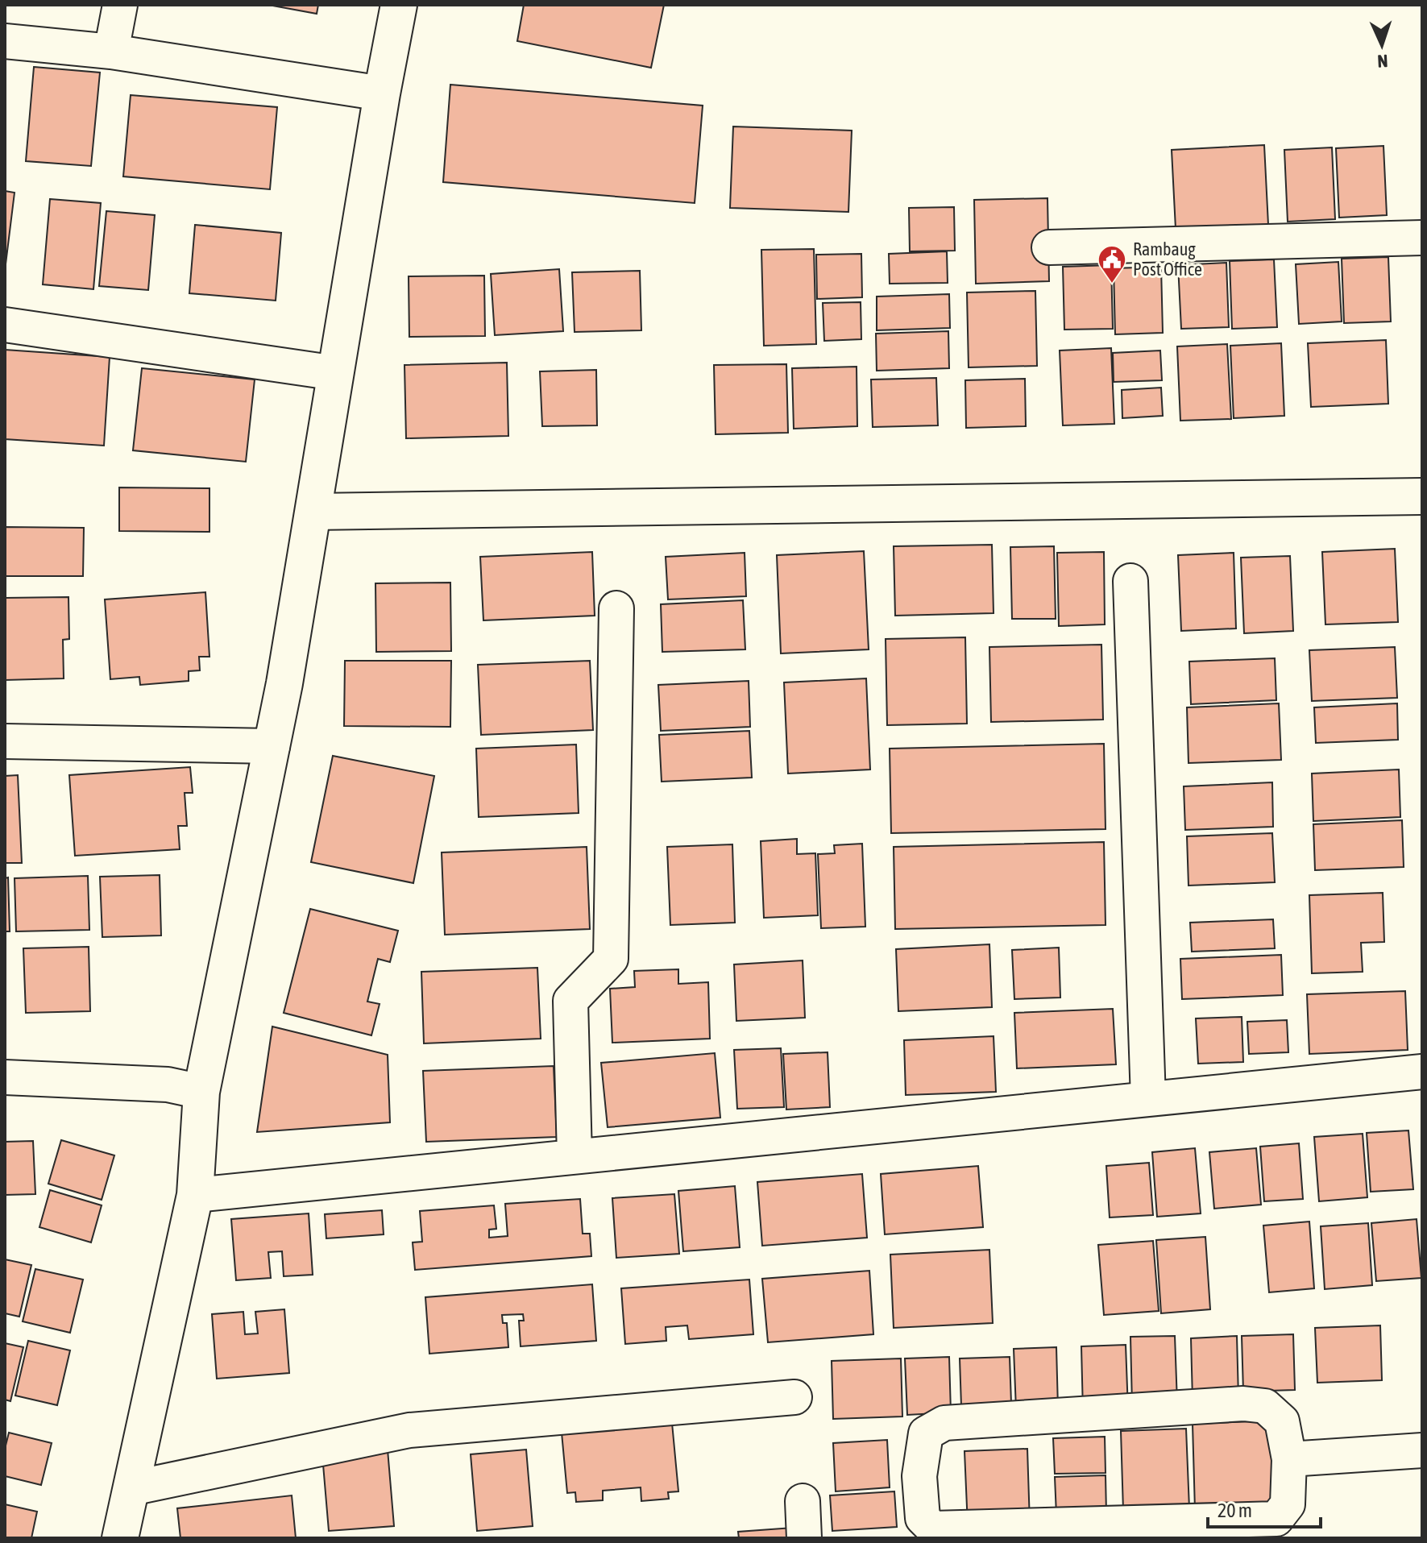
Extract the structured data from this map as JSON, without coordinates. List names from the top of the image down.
{
  "places": {
    "public building": ["Rambaug Post Office"]
  },
  "scale_bar": "20 m",
  "north": "bottom"
}
